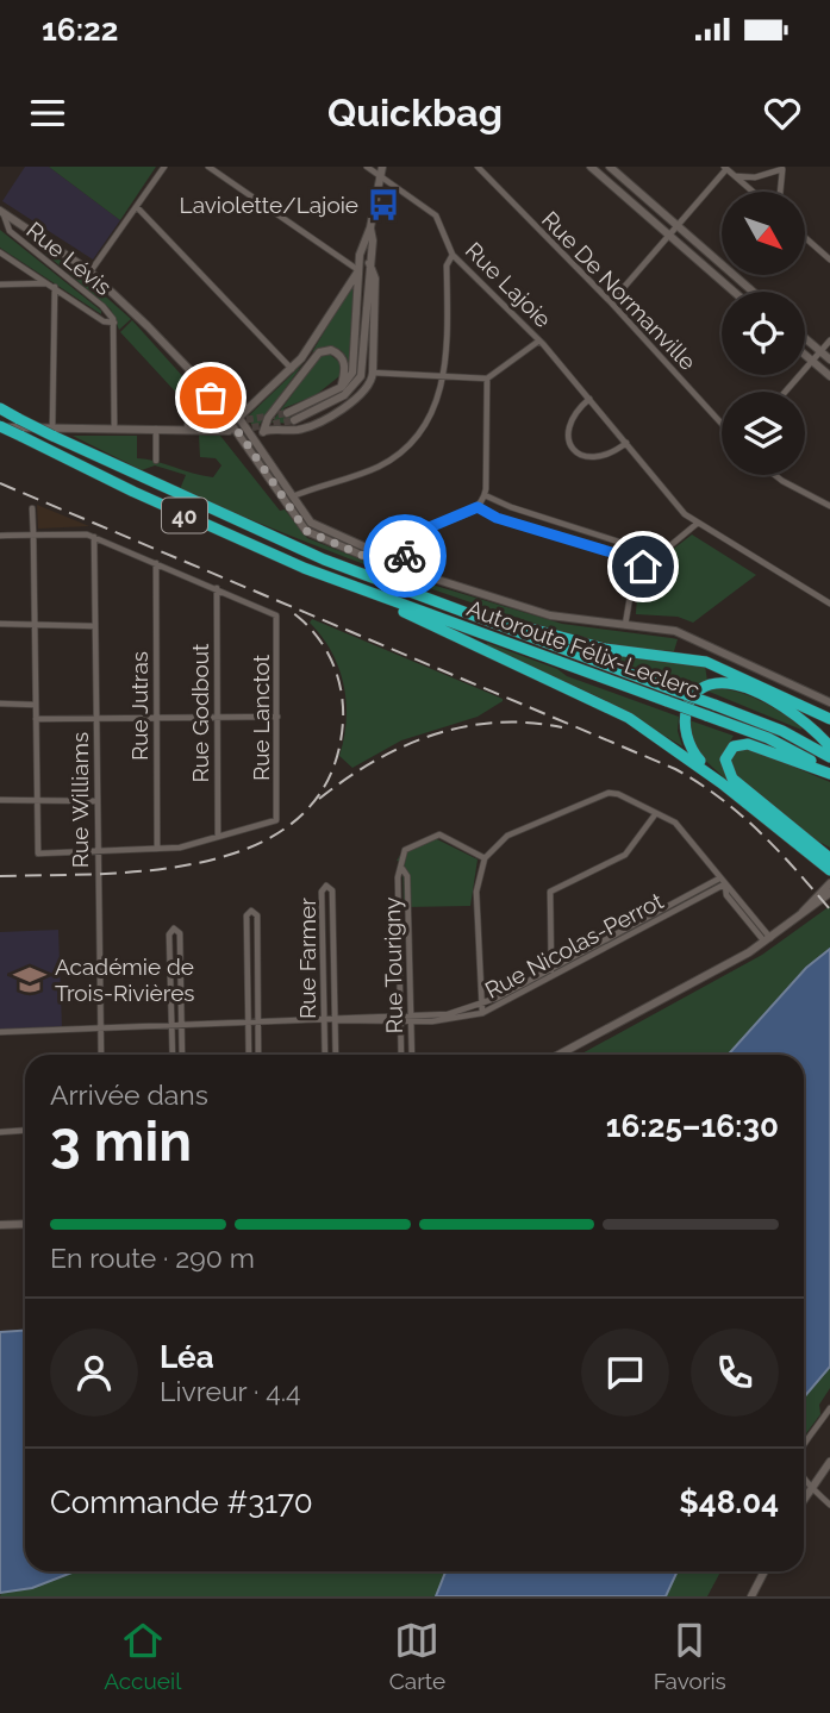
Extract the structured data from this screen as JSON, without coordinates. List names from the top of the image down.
{
  "streets": {
    "highway": ["40", "Autoroute Félix-Leclerc"],
    "street": [
      "Rue Lévis",
      "Rue Lajoie",
      "Rue De Normanville",
      "Rue Jutras",
      "Rue Godbout",
      "Rue Lanctot",
      "Rue Williams",
      "Rue Nicolas-Perrot",
      "Rue Farmer",
      "Rue Tourigny"
    ]
  },
  "crossings": [
    ["Rue Godbout", "Rue Lanctot"],
    ["Rue Williams", "Rue Nicolas-Perrot"],
    ["Rue Nicolas-Perrot", "Rue Farmer"],
    ["Rue Nicolas-Perrot", "Rue Tourigny"]
  ],
  "places": {
    "bus stop": ["Laviolette/Lajoie"],
    "school or university": ["Académie de Trois-Rivières"]
  },
  "north": "bottom right",
  "page": {
    "status": "16:22",
    "header": "Quickbag",
    "heading": ["3 min", "Arrivée dans", "16:25–16:30"],
    "panel": [
      "Léa",
      "Livreur · 4.4",
      "Commande #3170",
      "$48.04"
    ],
    "bar": "En route · 290 m",
    "tabs": ["Accueil", "Carte", "Favoris"]
  }
}
